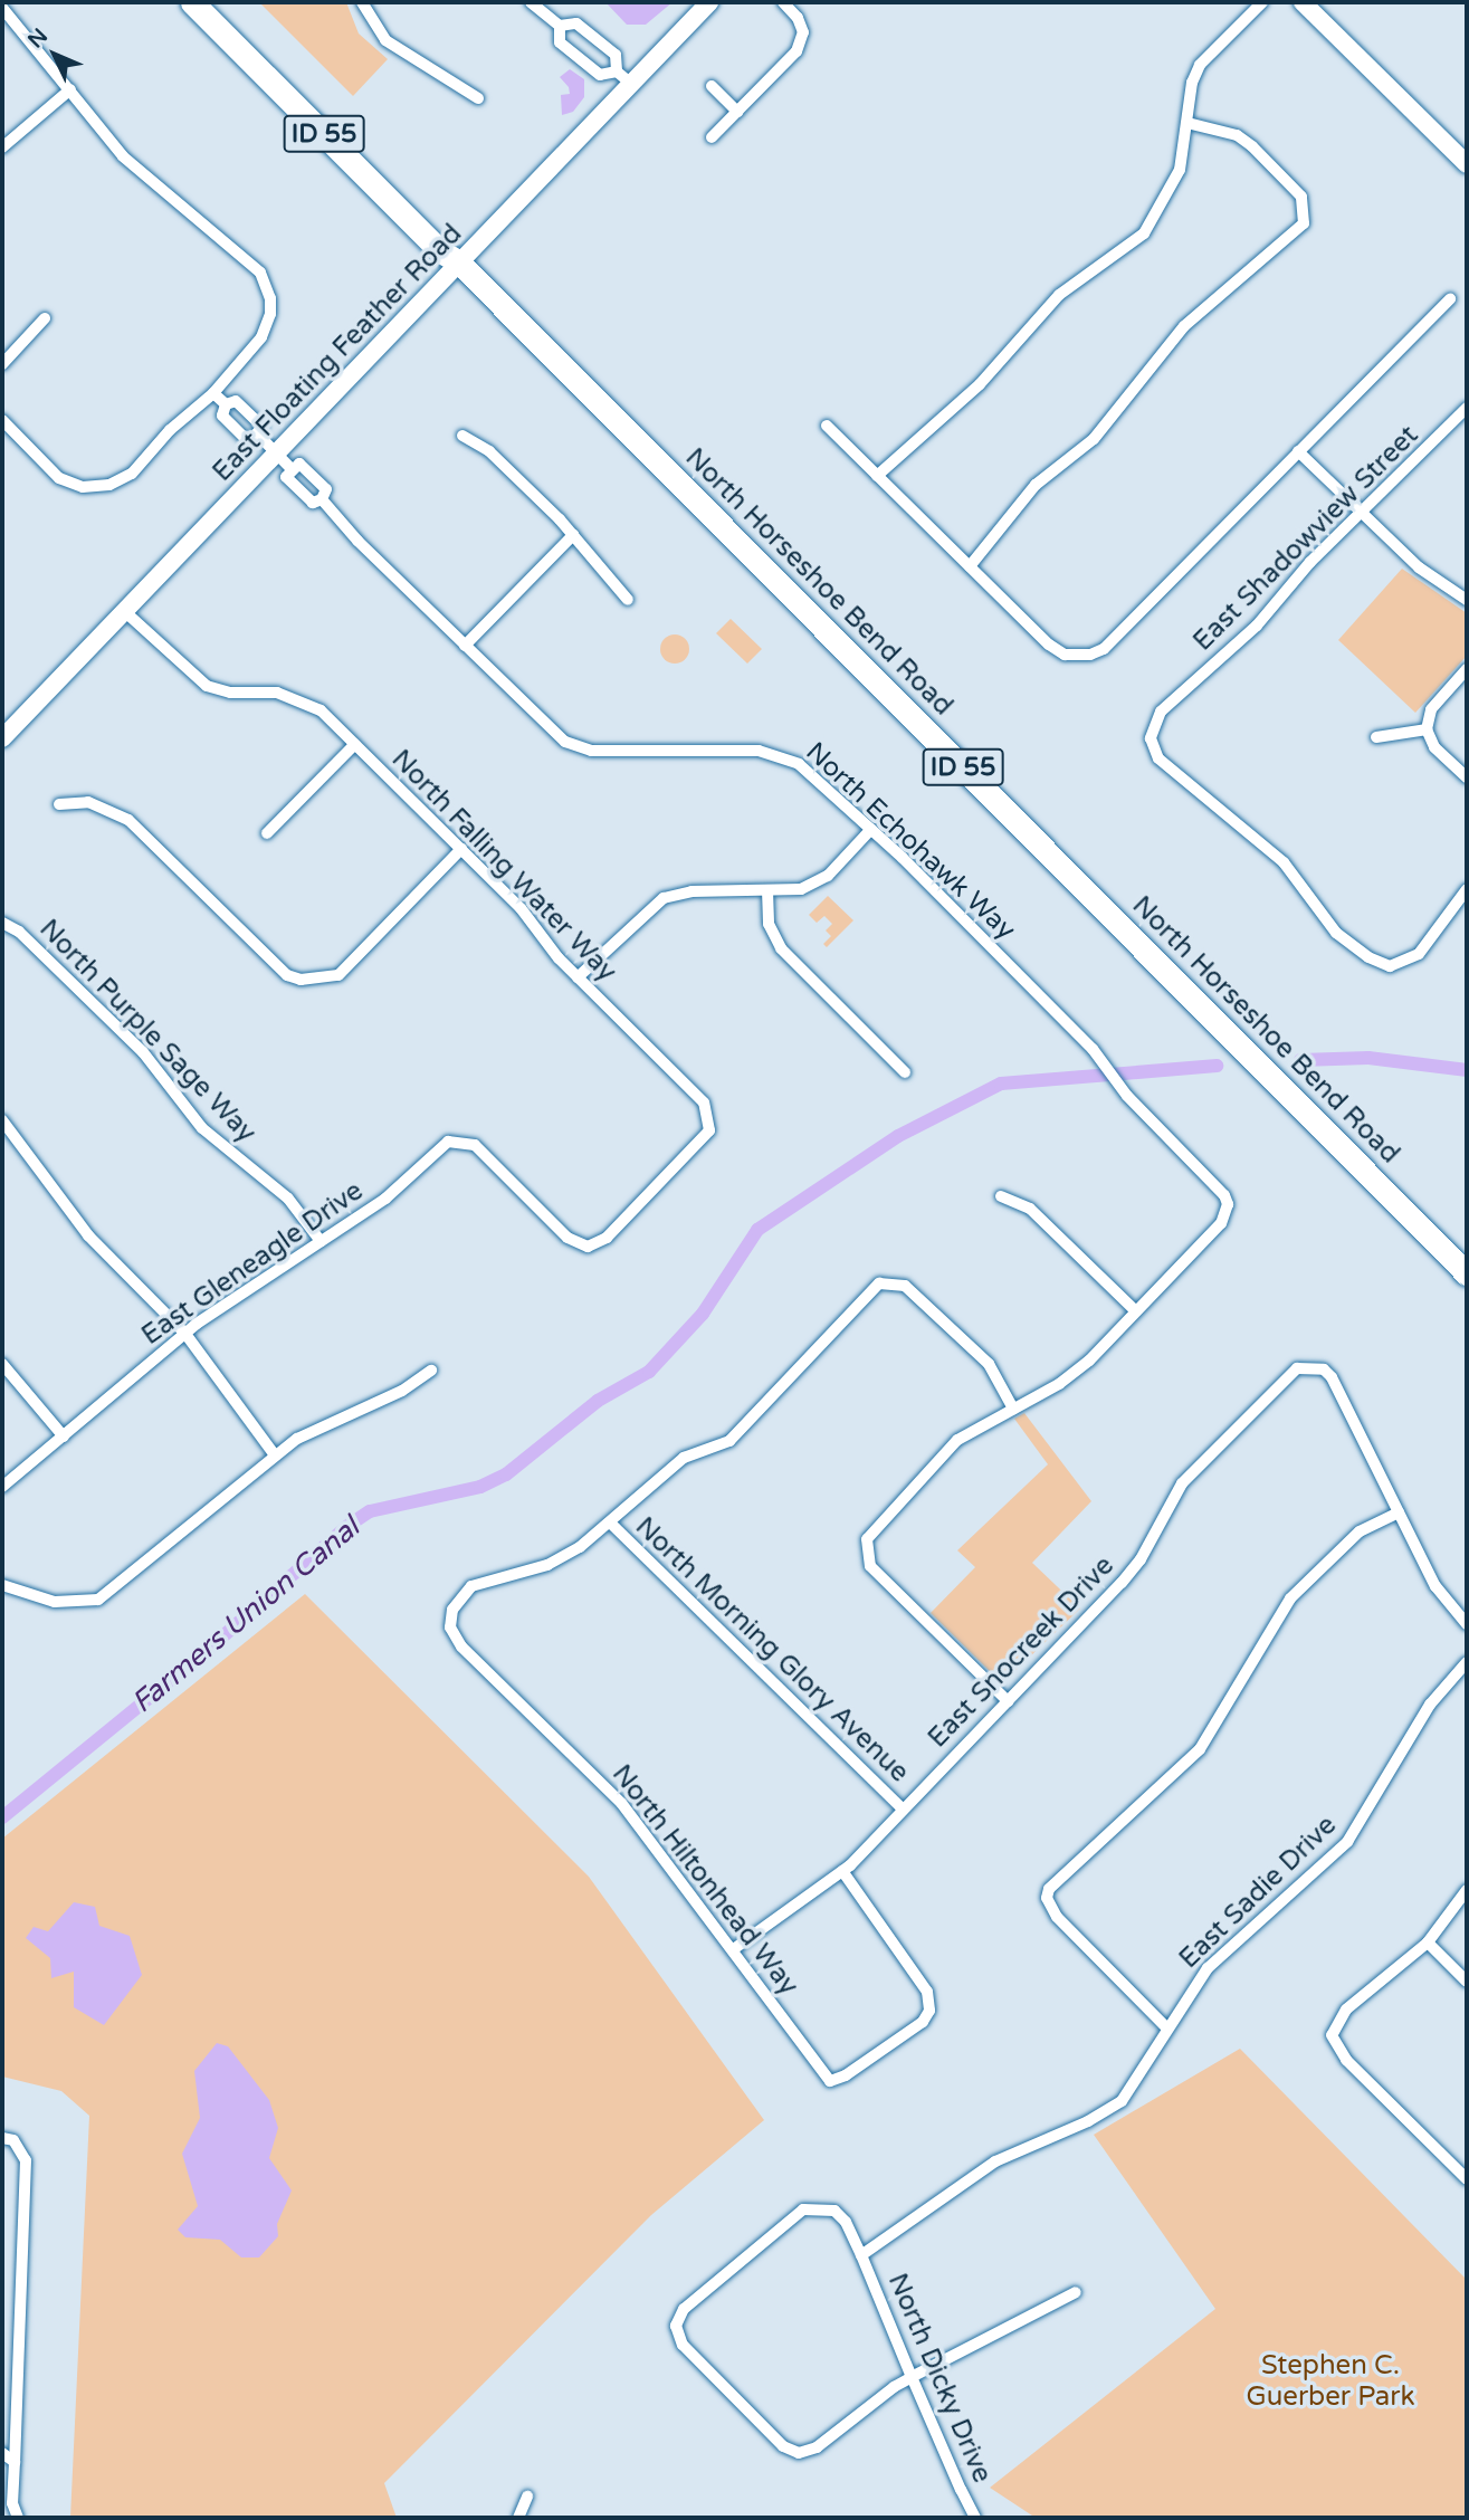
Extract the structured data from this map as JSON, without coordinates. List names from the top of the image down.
{
  "streets": {
    "highway": ["ID 55", "North Horseshoe Bend Road"],
    "main road": ["East Floating Feather Road"],
    "street": [
      "East Shadowview Street",
      "North Echohawk Way",
      "North Falling Water Way",
      "North Purple Sage Way",
      "East Gleneagle Drive",
      "North Morning Glory Avenue",
      "East Snocreek Drive",
      "North Hiltonhead Way",
      "East Sadie Drive",
      "North Dicky Drive"
    ]
  },
  "crossings": [
    ["East Floating Feather Road", "North Horseshoe Bend Road"],
    ["East Floating Feather Road", "North Echohawk Way"],
    ["East Floating Feather Road", "North Falling Water Way"],
    ["North Falling Water Way", "East Gleneagle Drive"],
    ["North Purple Sage Way", "East Gleneagle Drive"],
    ["North Morning Glory Avenue", "East Snocreek Drive"],
    ["North Morning Glory Avenue", "North Hiltonhead Way"],
    ["East Snocreek Drive", "North Hiltonhead Way"],
    ["East Sadie Drive", "North Dicky Drive"]
  ],
  "water": ["Farmers Union Canal"],
  "parks": ["Stephen C. Guerber Park"],
  "north": "top left"
}
